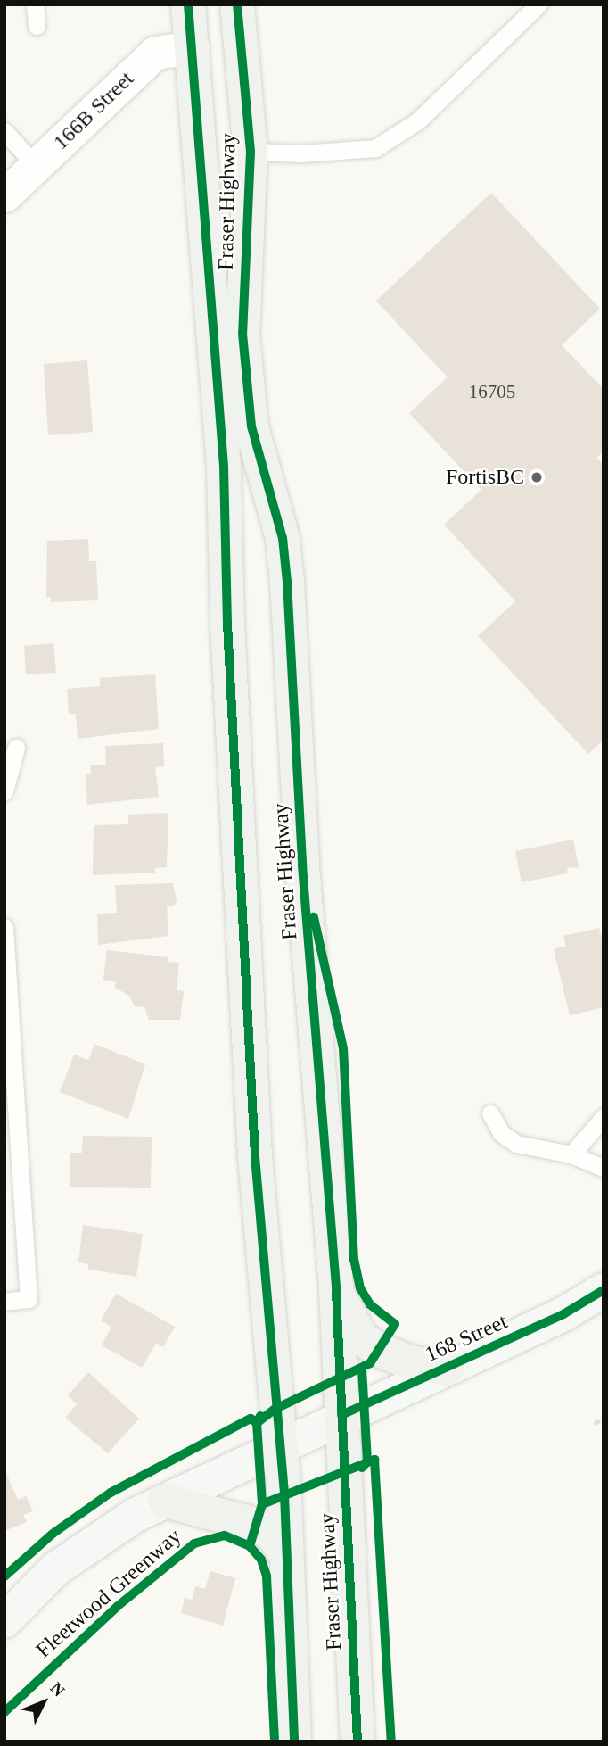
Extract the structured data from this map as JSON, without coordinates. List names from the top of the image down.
{
  "streets": {
    "main road": ["Fraser Highway", "168 Street"],
    "street": ["166B Street"],
    "cycle path": ["Fleetwood Greenway"]
  },
  "crossings": [
    ["166B Street", "Fraser Highway"],
    ["Fraser Highway", "168 Street"]
  ],
  "places": ["FortisBC"],
  "house_numbers": ["16705"],
  "north": "top right"
}
